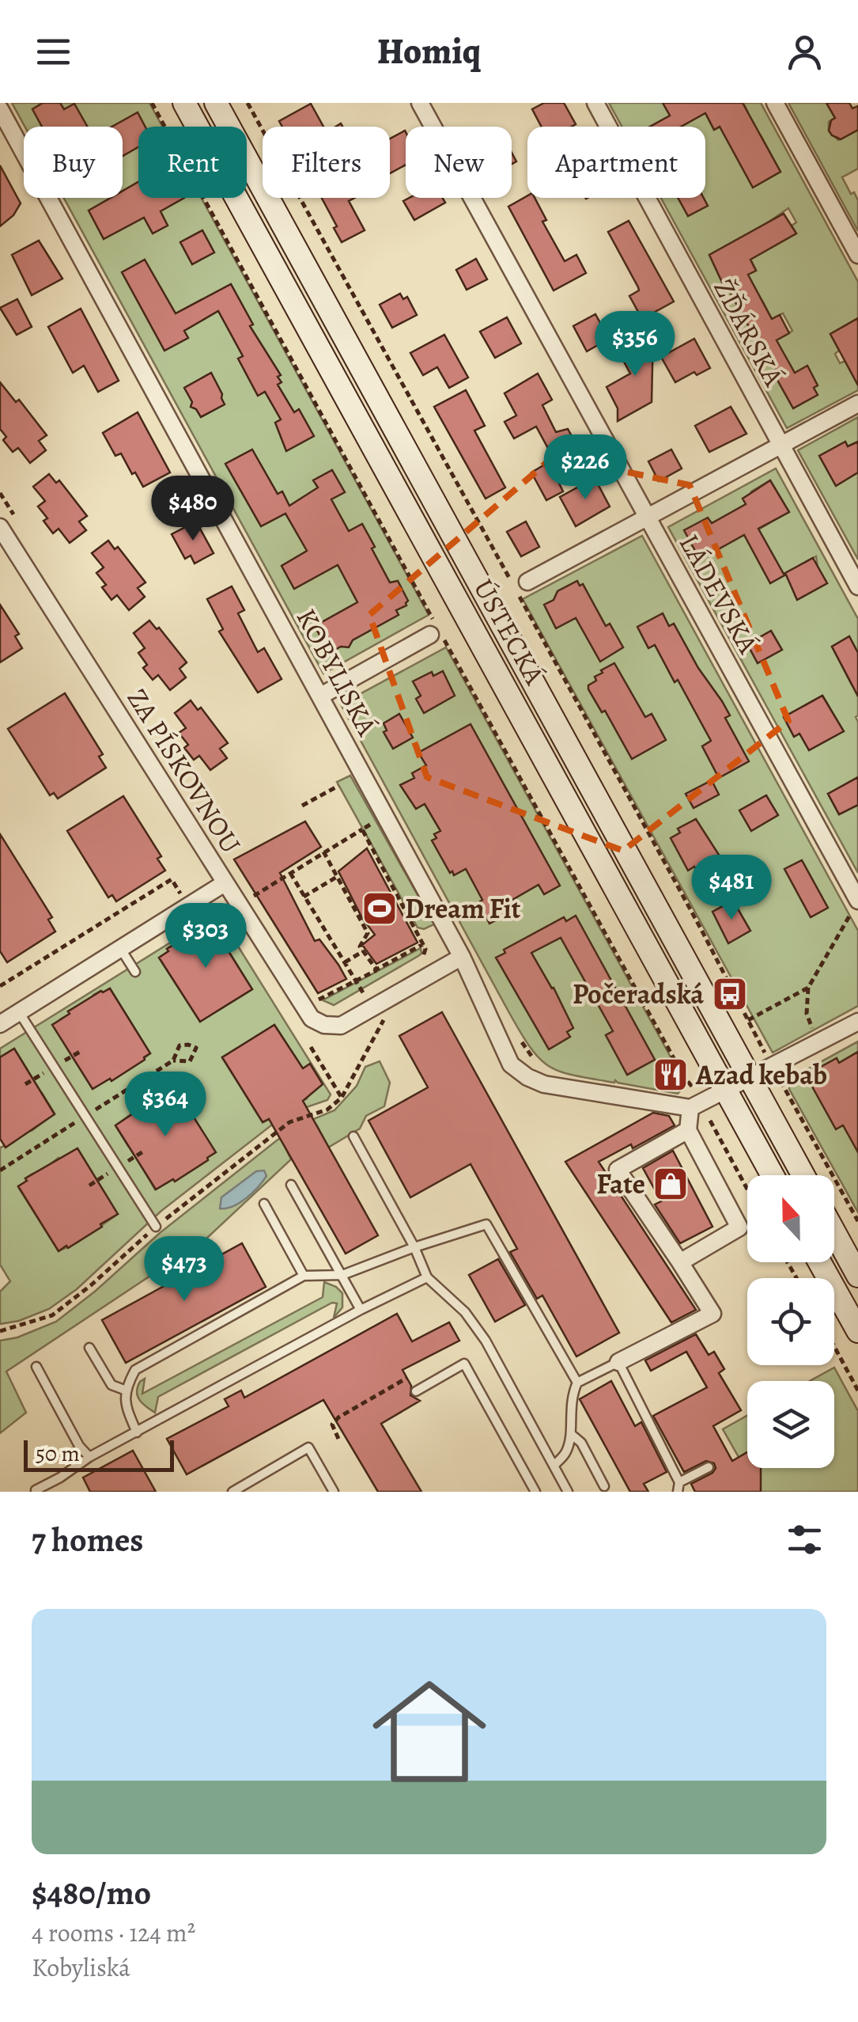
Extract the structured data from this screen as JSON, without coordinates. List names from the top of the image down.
{
  "streets": {
    "main road": ["ÚSTECKÁ"],
    "street": [
      "ŽĎÁRSKÁ",
      "LÁDEVSKÁ",
      "KOBYLISKÁ",
      "ZA PÍSKOVNOU"
    ]
  },
  "crossings": [
    ["KOBYLISKÁ", "ZA PÍSKOVNOU"]
  ],
  "places": {
    "sports": ["Dream Fit"],
    "bus stop": ["Počeradská"],
    "restaurant": ["Azad kebab"],
    "shop": ["Fate"]
  },
  "scale_bar": "50 m",
  "north": "top",
  "page": {
    "header": "Homiq",
    "chip": [
      "Buy",
      "Rent",
      "Filters",
      "New",
      "Apartment"
    ],
    "price": [
      "$356",
      "$226",
      "$480",
      "$481",
      "$303",
      "$364",
      "$473"
    ],
    "scale": "50 m",
    "heading": "7 homes",
    "list": [
      {
        "name": "$480/mo",
        "note": "4 rooms · 124 m² · Kobyliská"
      }
    ]
  }
}
